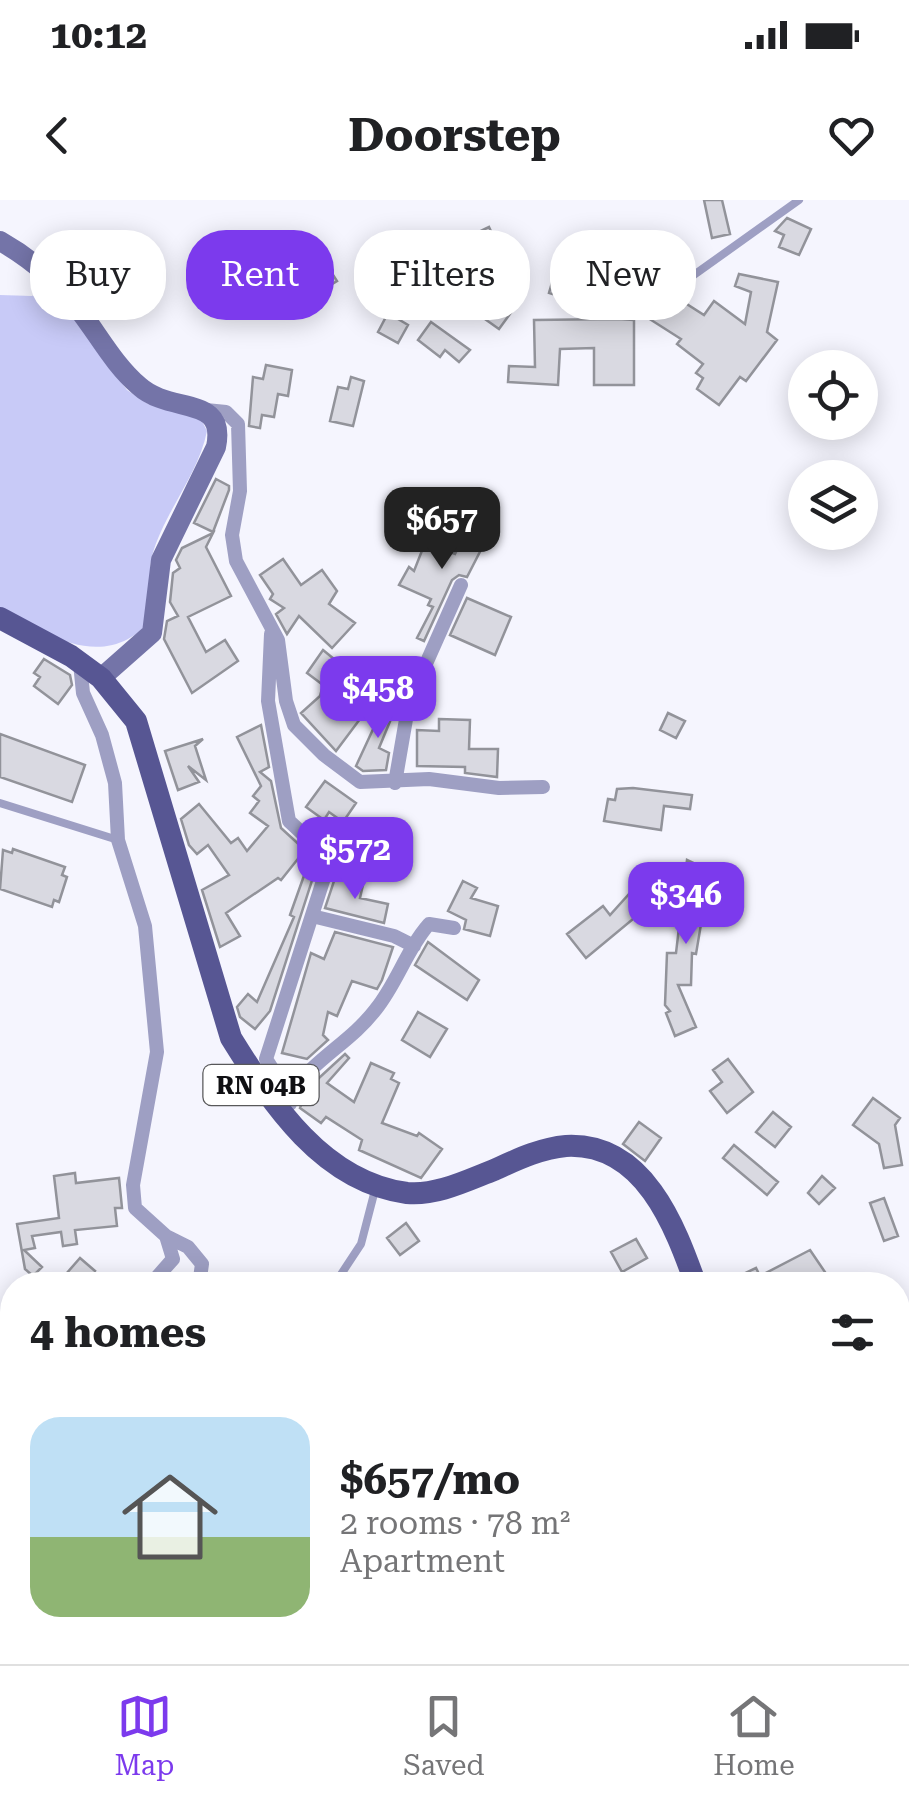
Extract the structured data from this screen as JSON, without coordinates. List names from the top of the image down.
{
  "streets": {
    "main road": ["RN 04B"]
  },
  "page": {
    "status": "10:12",
    "header": "Doorstep",
    "chip": [
      "Buy",
      "Rent",
      "Filters",
      "New"
    ],
    "price": [
      "$657",
      "$458",
      "$572",
      "$346"
    ],
    "heading": "4 homes",
    "list": [
      {
        "name": "$657/mo",
        "note": "2 rooms · 78 m² · Apartment"
      }
    ],
    "tabs": ["Map", "Saved", "Home"]
  }
}
